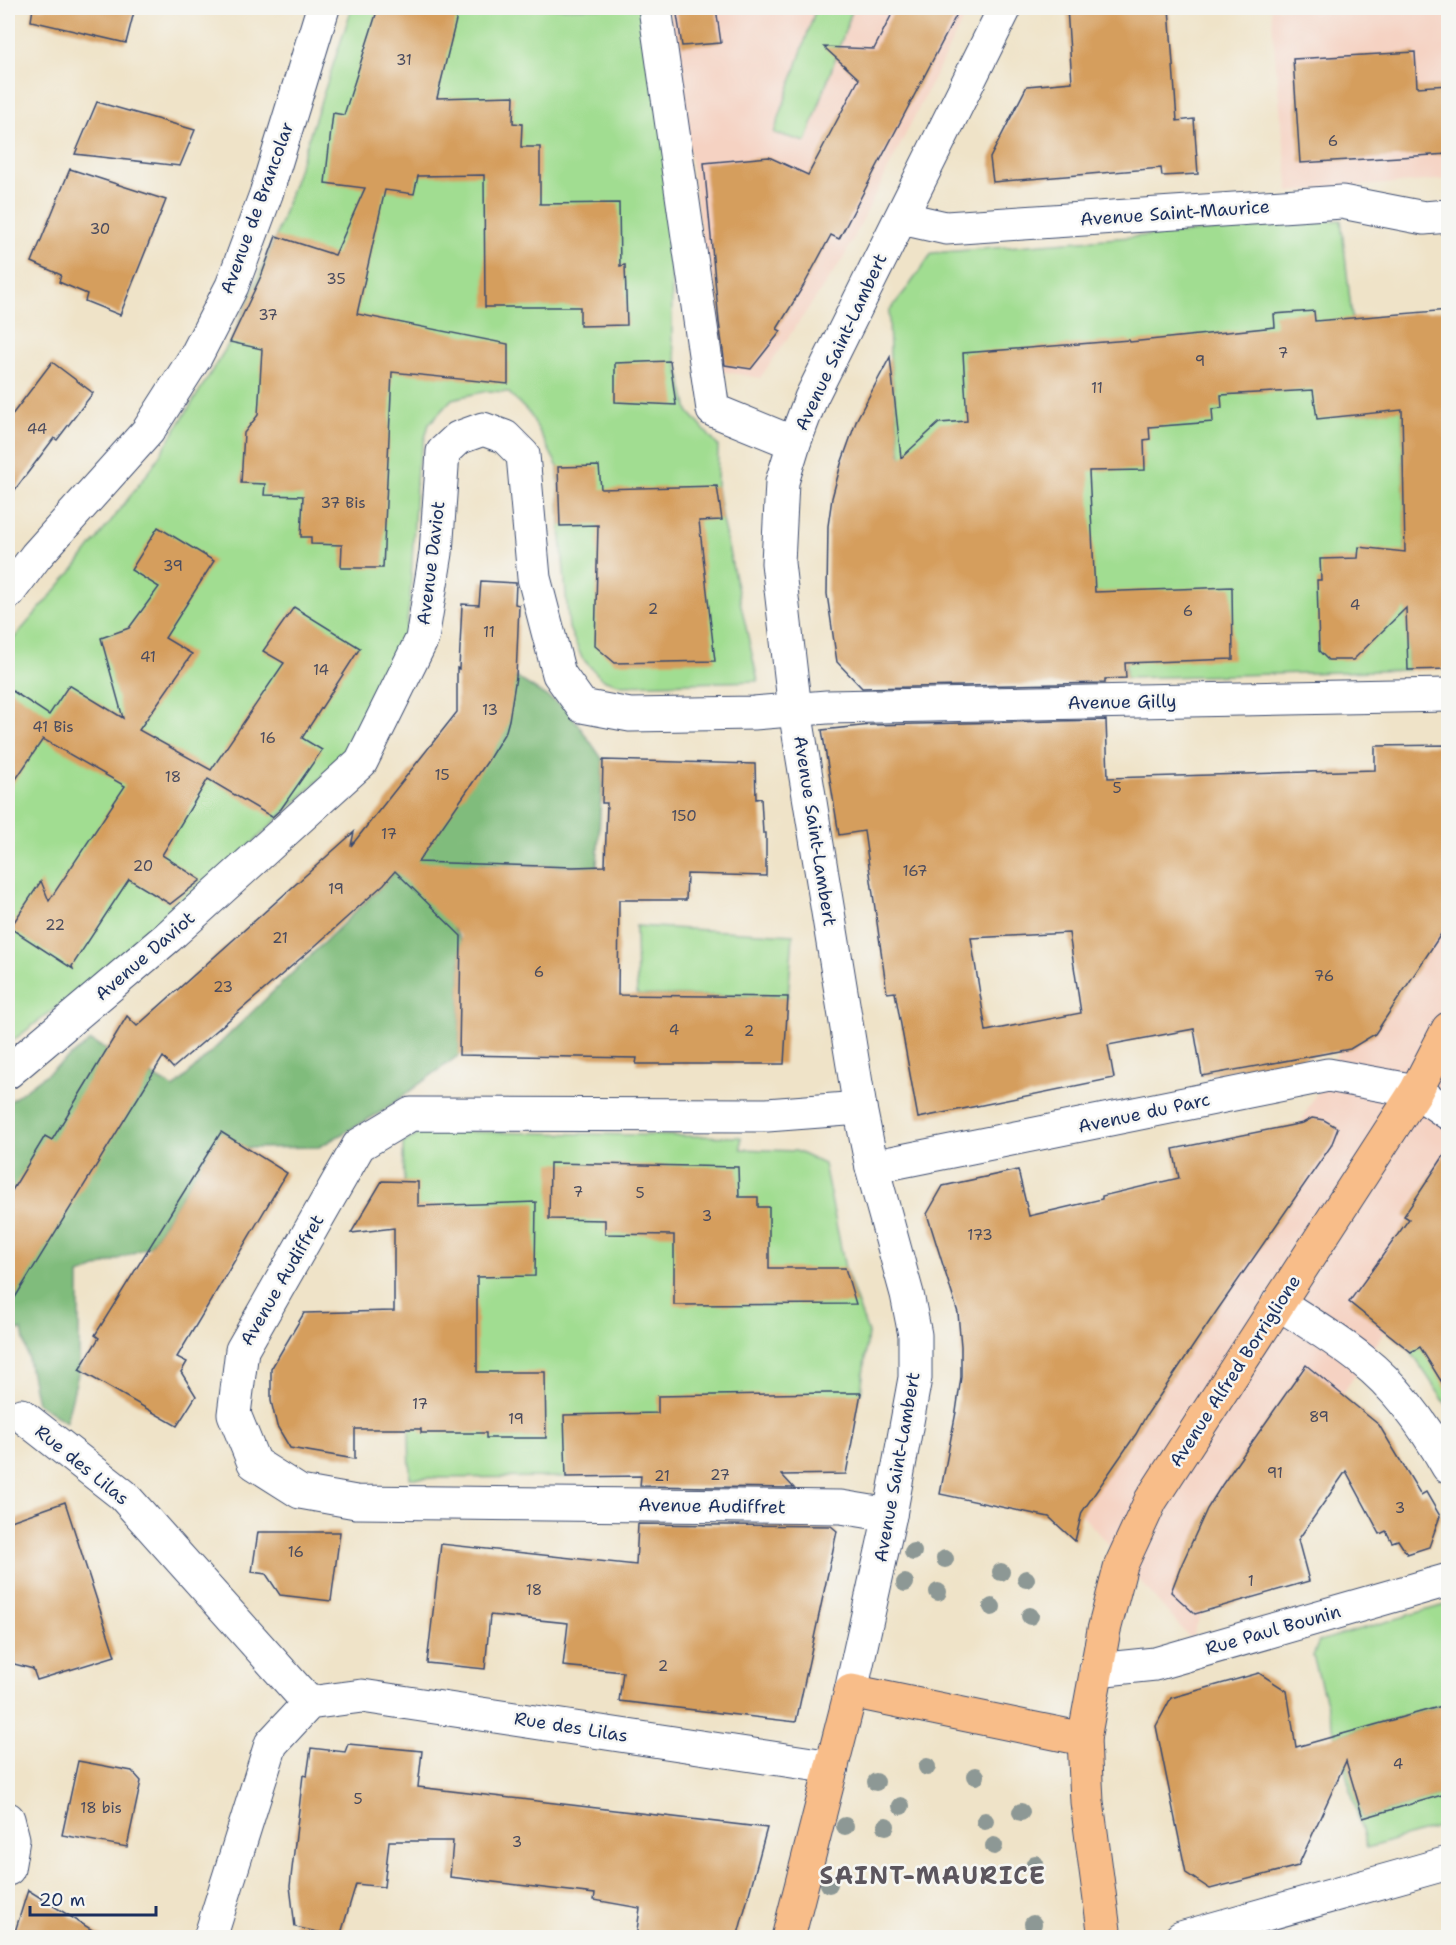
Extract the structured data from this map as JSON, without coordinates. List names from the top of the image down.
{
  "streets": {
    "main road": ["Avenue Alfred Borriglione"],
    "street": [
      "Avenue de Brancolar",
      "Avenue Saint-Maurice",
      "Avenue Saint-Lambert",
      "Avenue Daviot",
      "Avenue Gilly",
      "Avenue du Parc",
      "Avenue Audiffret",
      "Rue des Lilas",
      "Rue Paul Bounin"
    ]
  },
  "crossings": [
    ["Avenue Saint-Maurice", "Avenue Saint-Lambert"],
    ["Avenue Saint-Lambert", "Avenue Daviot"],
    ["Avenue Saint-Lambert", "Avenue Gilly"],
    ["Avenue Saint-Lambert", "Avenue du Parc"],
    ["Avenue Saint-Lambert", "Avenue Audiffret"],
    ["Avenue Daviot", "Avenue Gilly"],
    ["Avenue du Parc", "Avenue Alfred Borriglione"],
    ["Avenue Alfred Borriglione", "Rue Paul Bounin"]
  ],
  "districts": ["SAINT-MAURICE"],
  "house_numbers": [
    "31",
    "6",
    "30",
    "35",
    "37",
    "7",
    "9",
    "11",
    "44",
    "37 Bis",
    "39",
    "4",
    "2",
    "6",
    "11",
    "41",
    "14",
    "13",
    "41 Bis",
    "16",
    "15",
    "18",
    "5",
    "150",
    "17",
    "20",
    "167",
    "19",
    "22",
    "21",
    "6",
    "76",
    "23",
    "4",
    "2",
    "7",
    "5",
    "3",
    "173",
    "17",
    "89",
    "19",
    "91",
    "27",
    "21",
    "3",
    "16",
    "1",
    "18",
    "2",
    "4",
    "5",
    "18 bis",
    "3"
  ],
  "scale_bar": "20 m"
}
